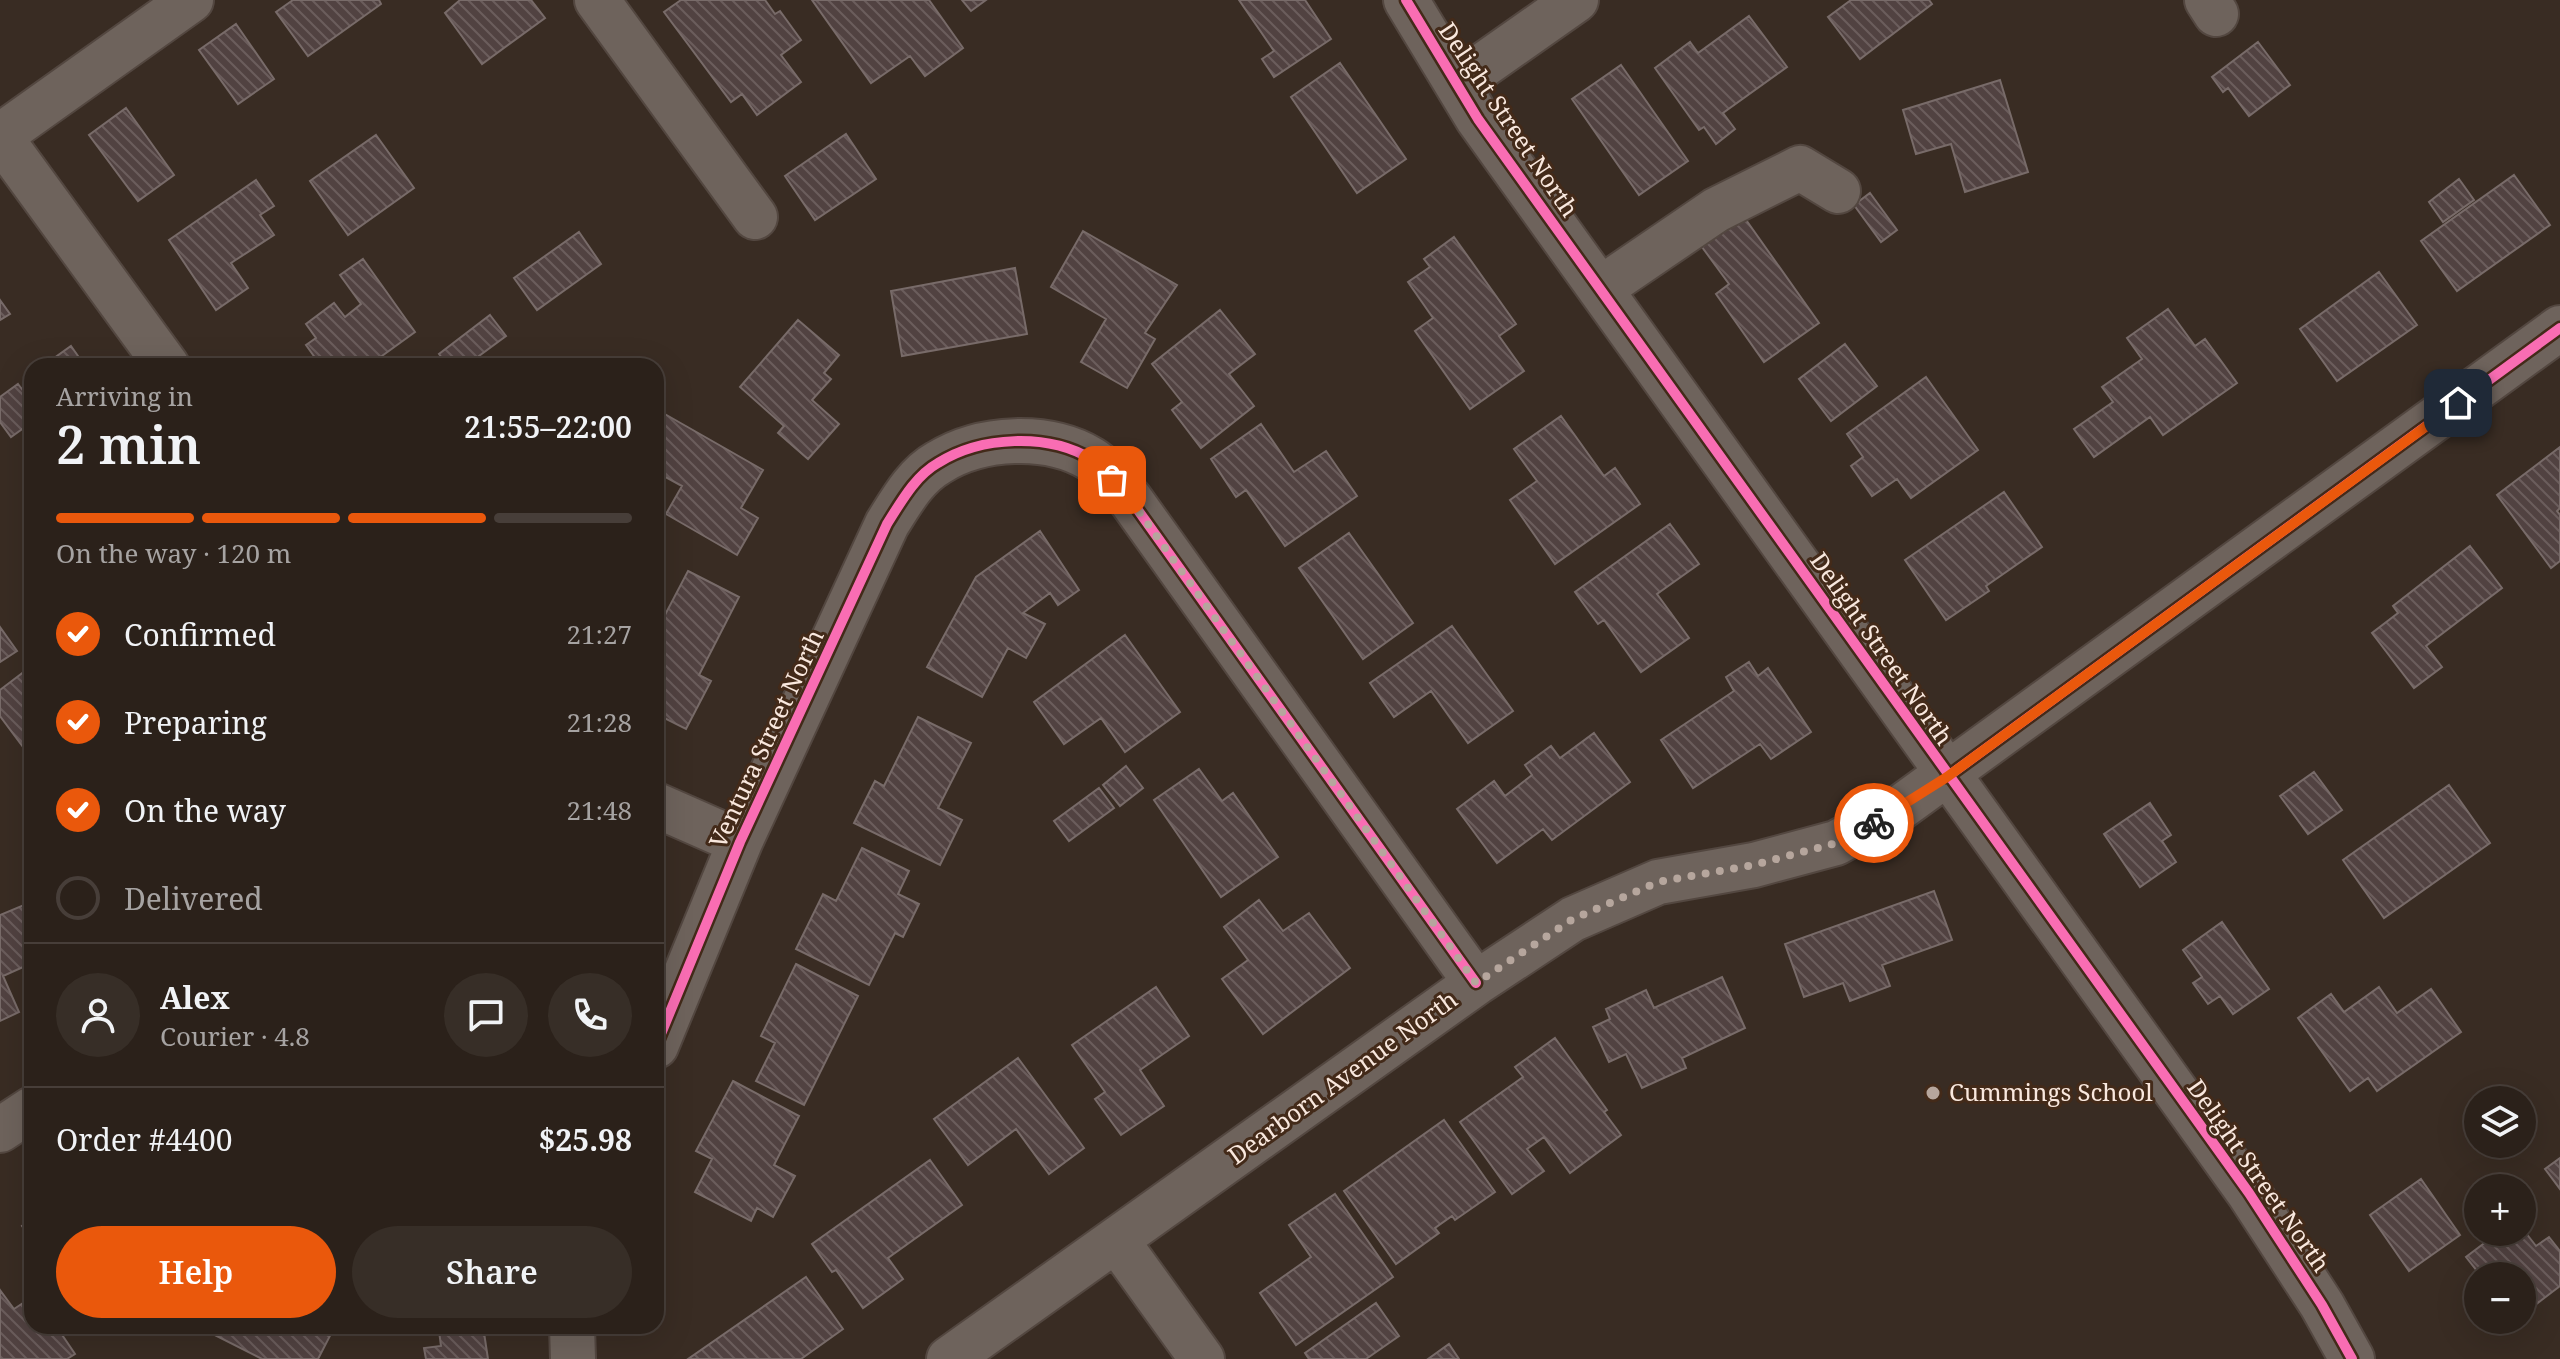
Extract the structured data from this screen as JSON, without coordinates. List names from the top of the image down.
{
  "streets": {
    "street": ["Delight Street North", "Ventura Street North", "Dearborn Avenue North"]
  },
  "crossings": [
    ["Delight Street North", "Dearborn Avenue North"],
    ["Ventura Street North", "Dearborn Avenue North"]
  ],
  "places": ["Cummings School"],
  "page": {
    "heading": ["2 min", "Arriving in", "21:55–22:00"],
    "panel": [
      "Alex",
      "Courier · 4.8",
      "Order #4400",
      "$25.98"
    ],
    "bar": "On the way · 120 m",
    "list": [
      ["Confirmed", "21:27"],
      ["Preparing", "21:28"],
      ["On the way", "21:48"],
      "Delivered"
    ],
    "map_buttons": ["+", "−"],
    "buttons": ["Help", "Share"]
  }
}
